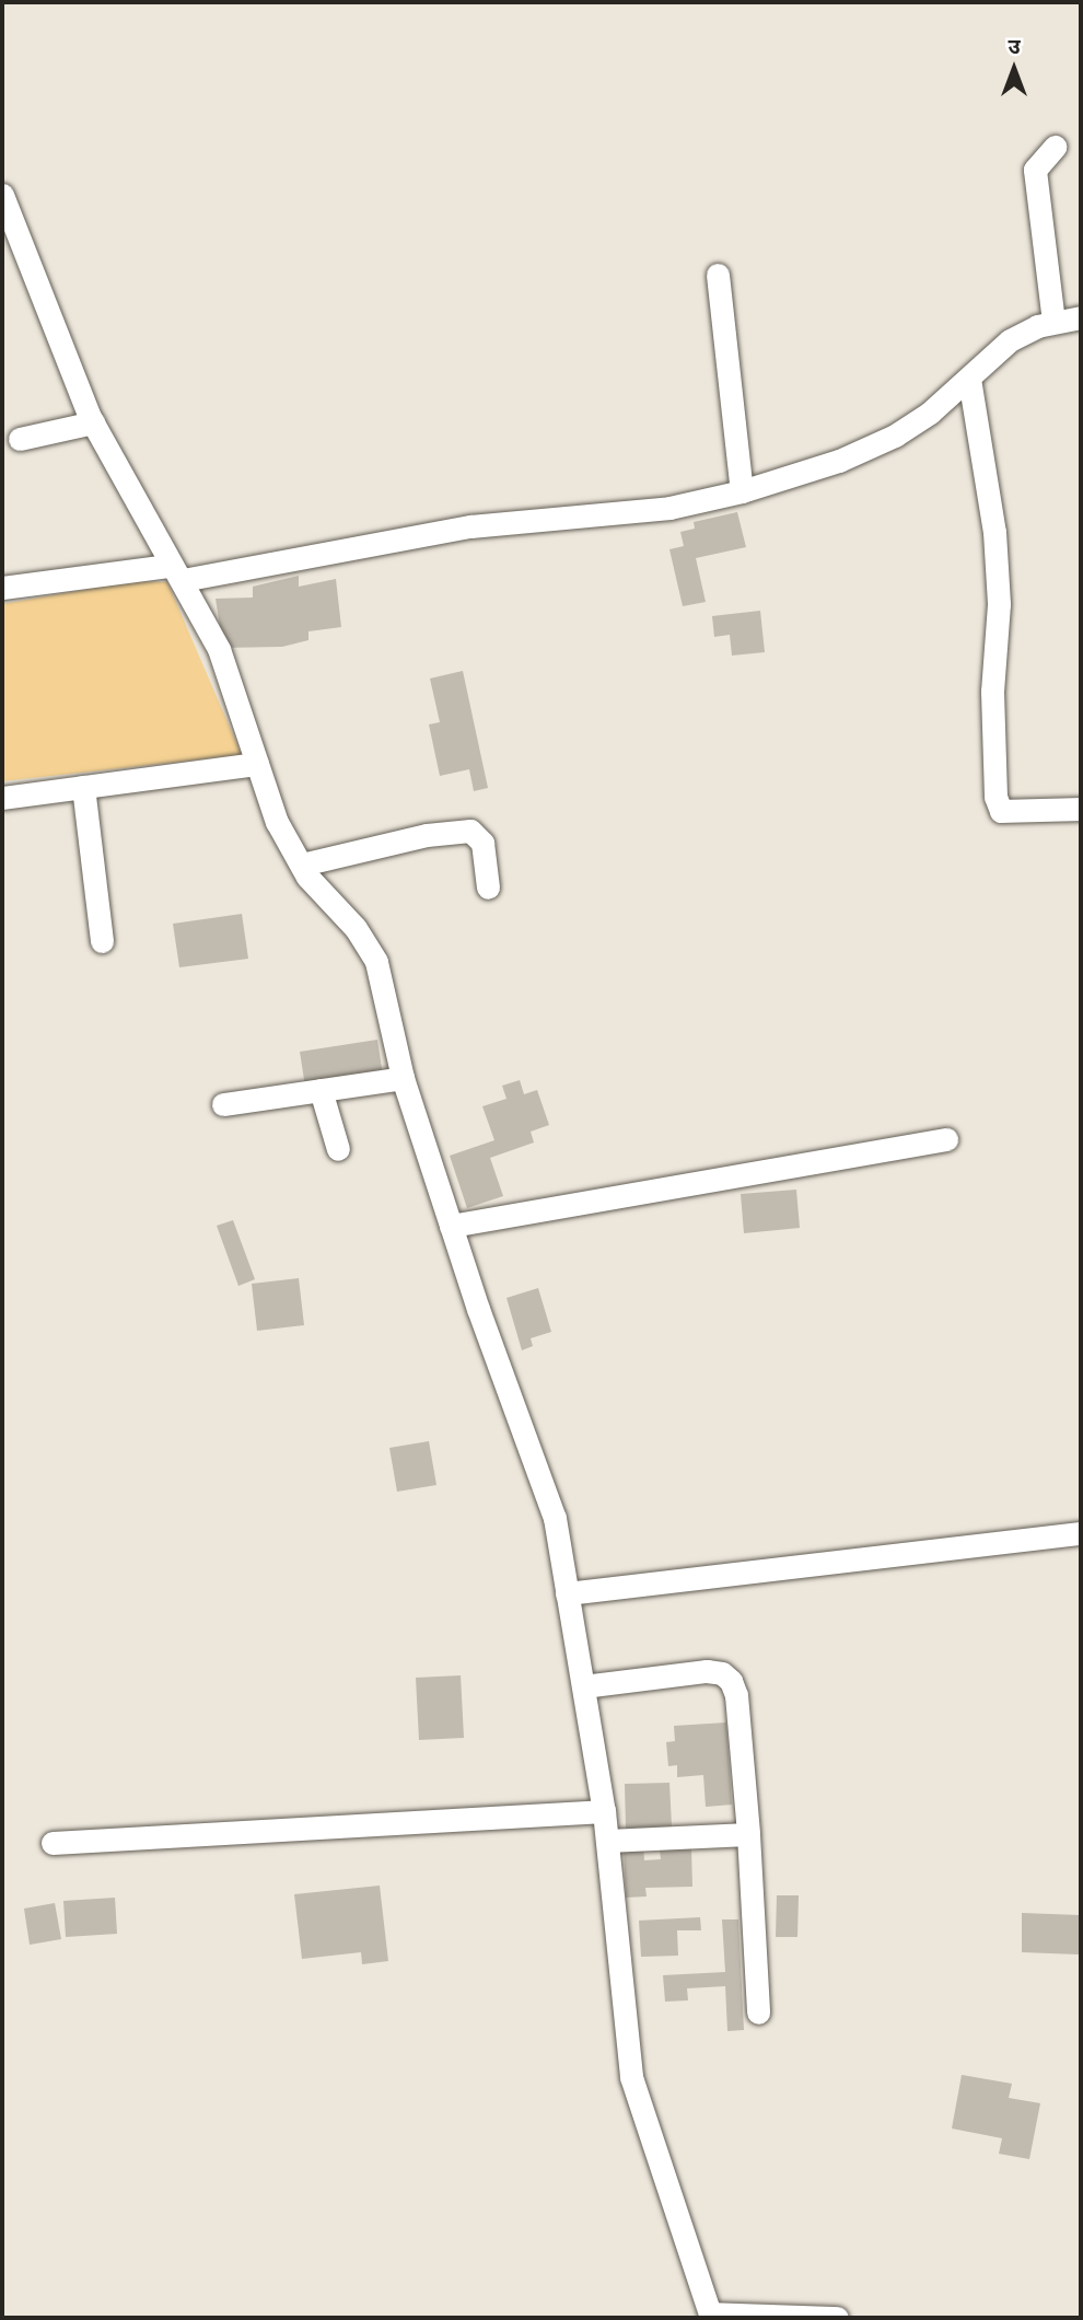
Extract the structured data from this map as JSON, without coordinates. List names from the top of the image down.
{
  "north": "top"
}
